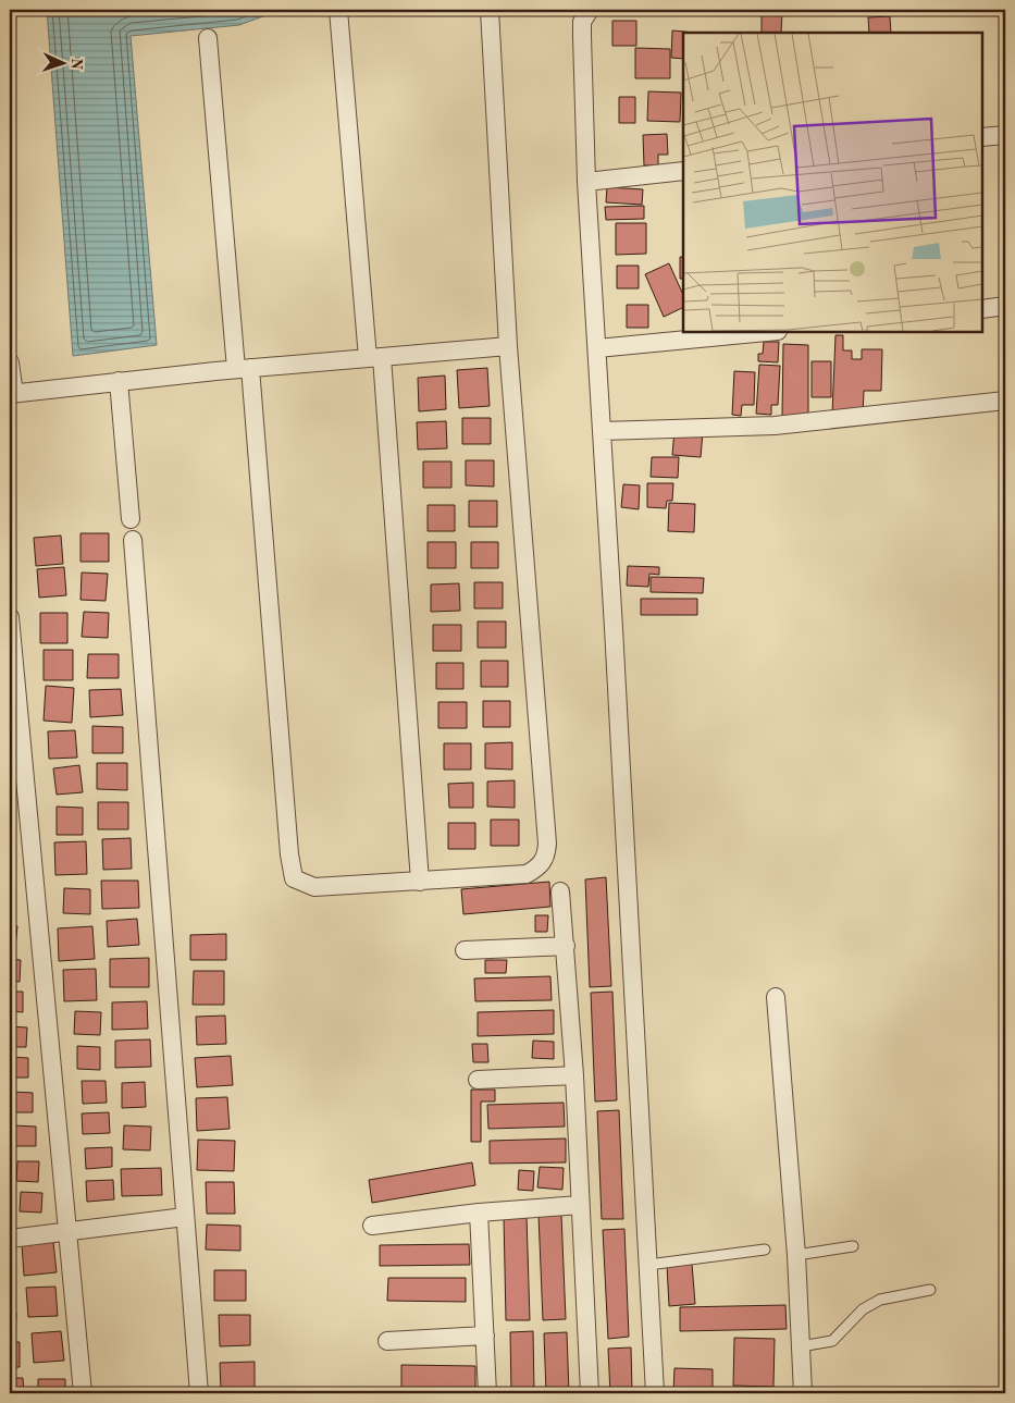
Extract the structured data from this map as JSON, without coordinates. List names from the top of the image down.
{
  "north": "right"
}
